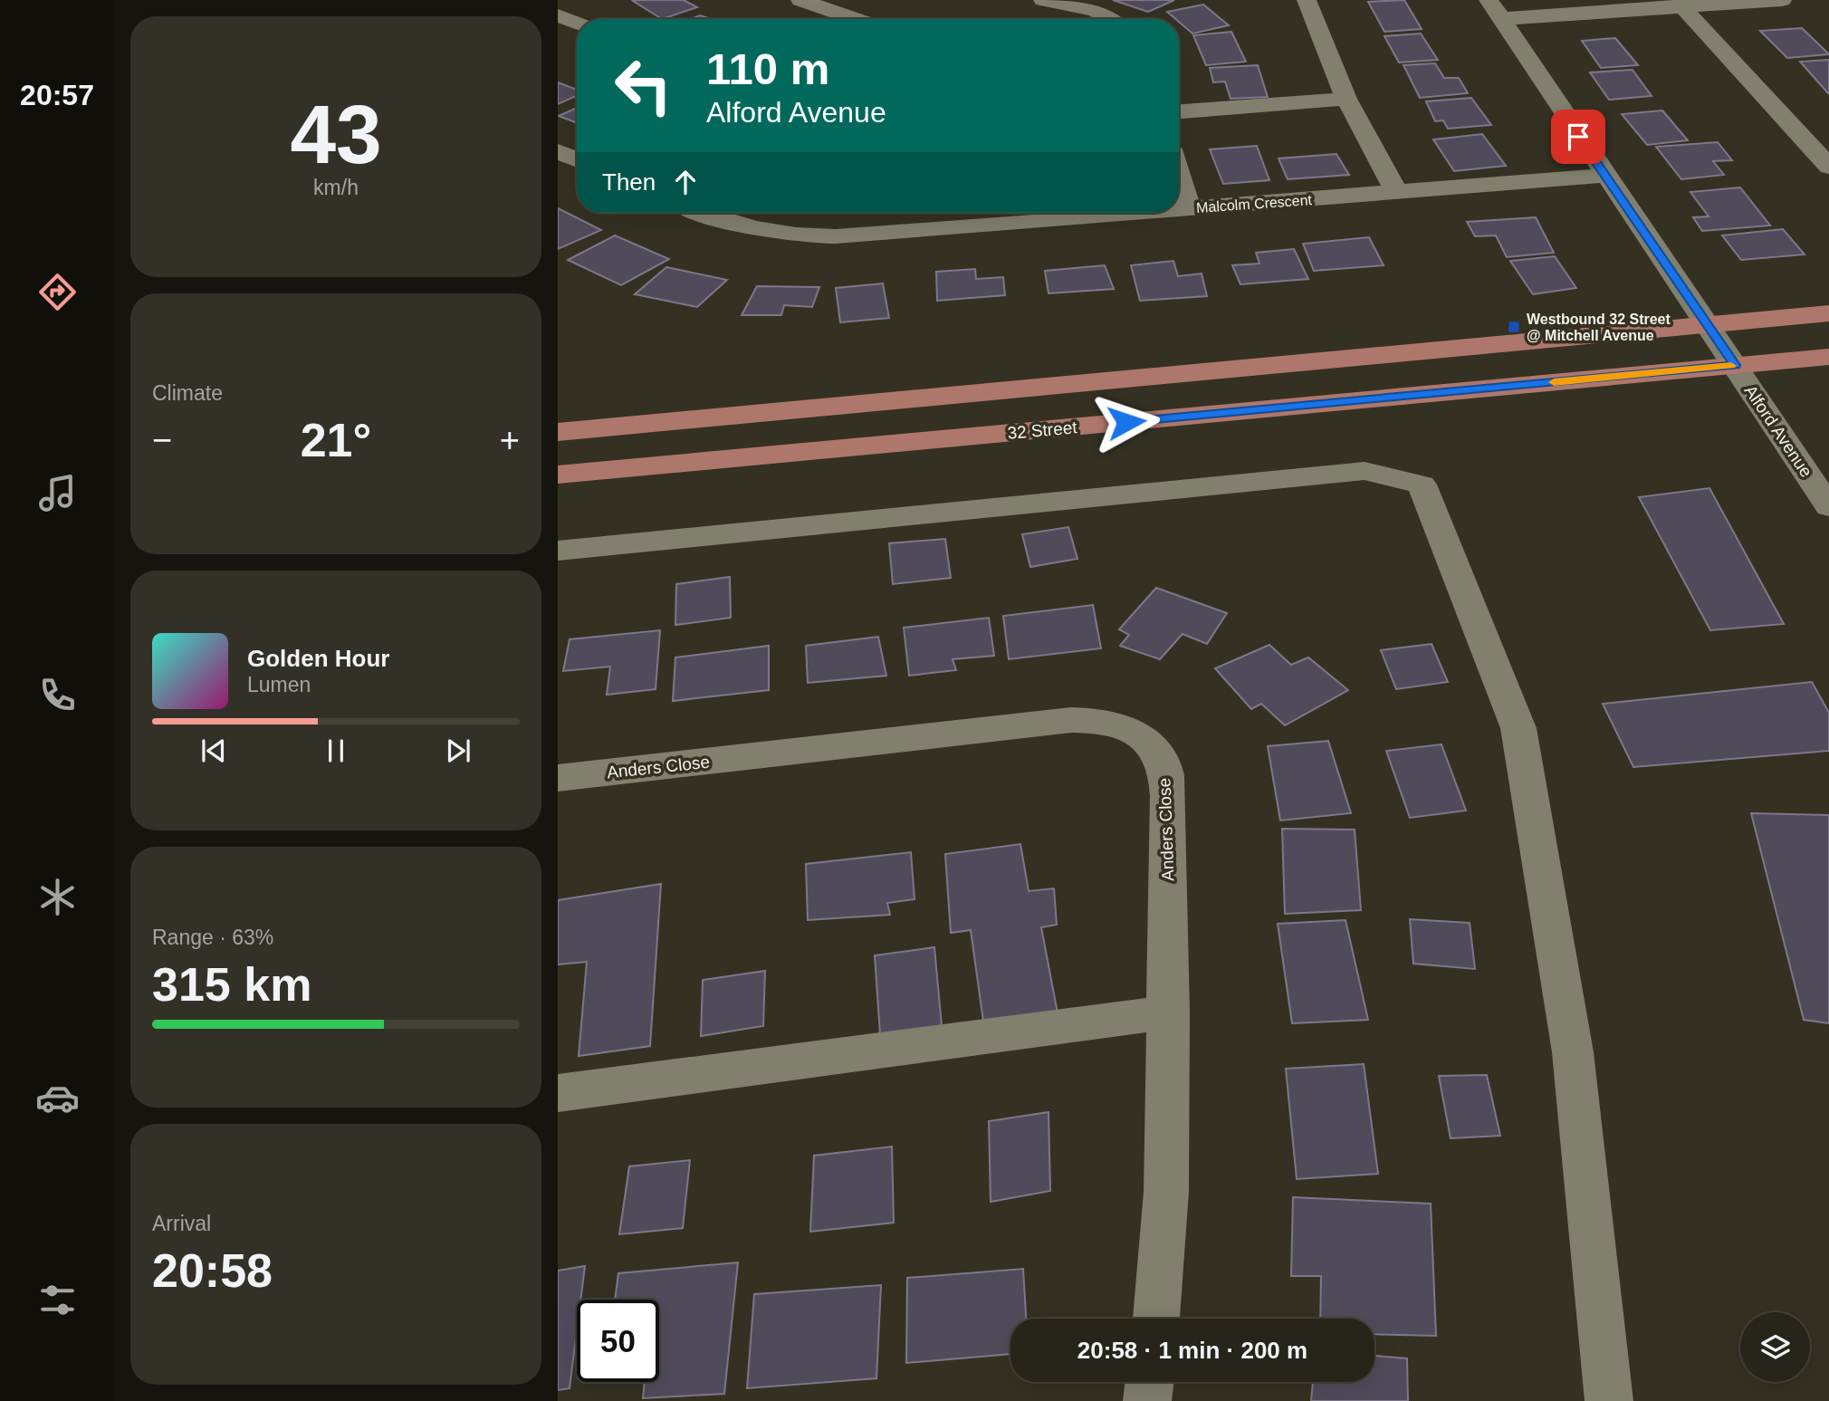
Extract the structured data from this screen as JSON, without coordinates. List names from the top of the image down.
{
  "streets": {
    "main road": ["32 Street"],
    "street": ["Malcolm Crescent", "Alford Avenue", "Anders Close"]
  },
  "crossings": [
    ["Malcolm Crescent", "Alford Avenue"],
    ["32 Street", "Alford Avenue"]
  ],
  "places": {
    "transit": ["Westbound 32 Street @ Mitchell Avenue"]
  },
  "page": {
    "tabs": "20:57",
    "tile": [
      ["43", "km/h"],
      "Climate",
      ["Range · 63%", "315 km"],
      ["Arrival", "20:58"]
    ],
    "turn": ["110 m", "Alford Avenue"],
    "then": "Then",
    "heat": ["−", "21°", "+"],
    "song": ["Golden Hour", "Lumen"],
    "limit": "50",
    "trip": "20:58 · 1 min · 200 m"
  }
}
